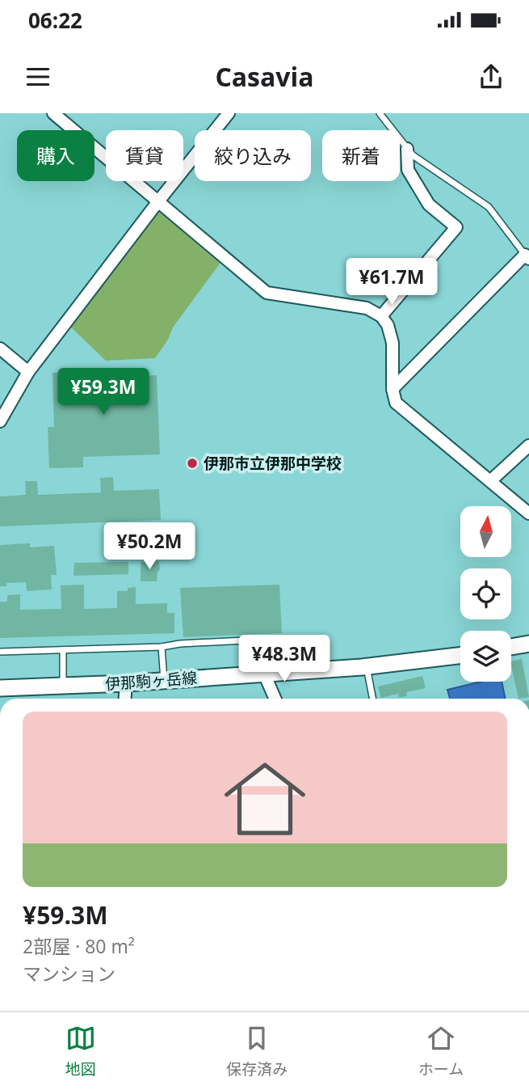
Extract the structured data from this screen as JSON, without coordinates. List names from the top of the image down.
{
  "streets": {
    "main road": ["伊那駒ヶ岳線"]
  },
  "places": ["伊那市立伊那中学校"],
  "north": "top",
  "page": {
    "status": "06:22",
    "header": "Casavia",
    "chip": [
      "購入",
      "賃貸",
      "絞り込み",
      "新着"
    ],
    "price": [
      "¥61.7M",
      "¥59.3M",
      "¥50.2M",
      "¥48.3M"
    ],
    "list": [
      {
        "name": "¥59.3M",
        "note": "2部屋 · 80 m² · マンション"
      }
    ],
    "tabs": ["地図", "保存済み", "ホーム"]
  }
}
